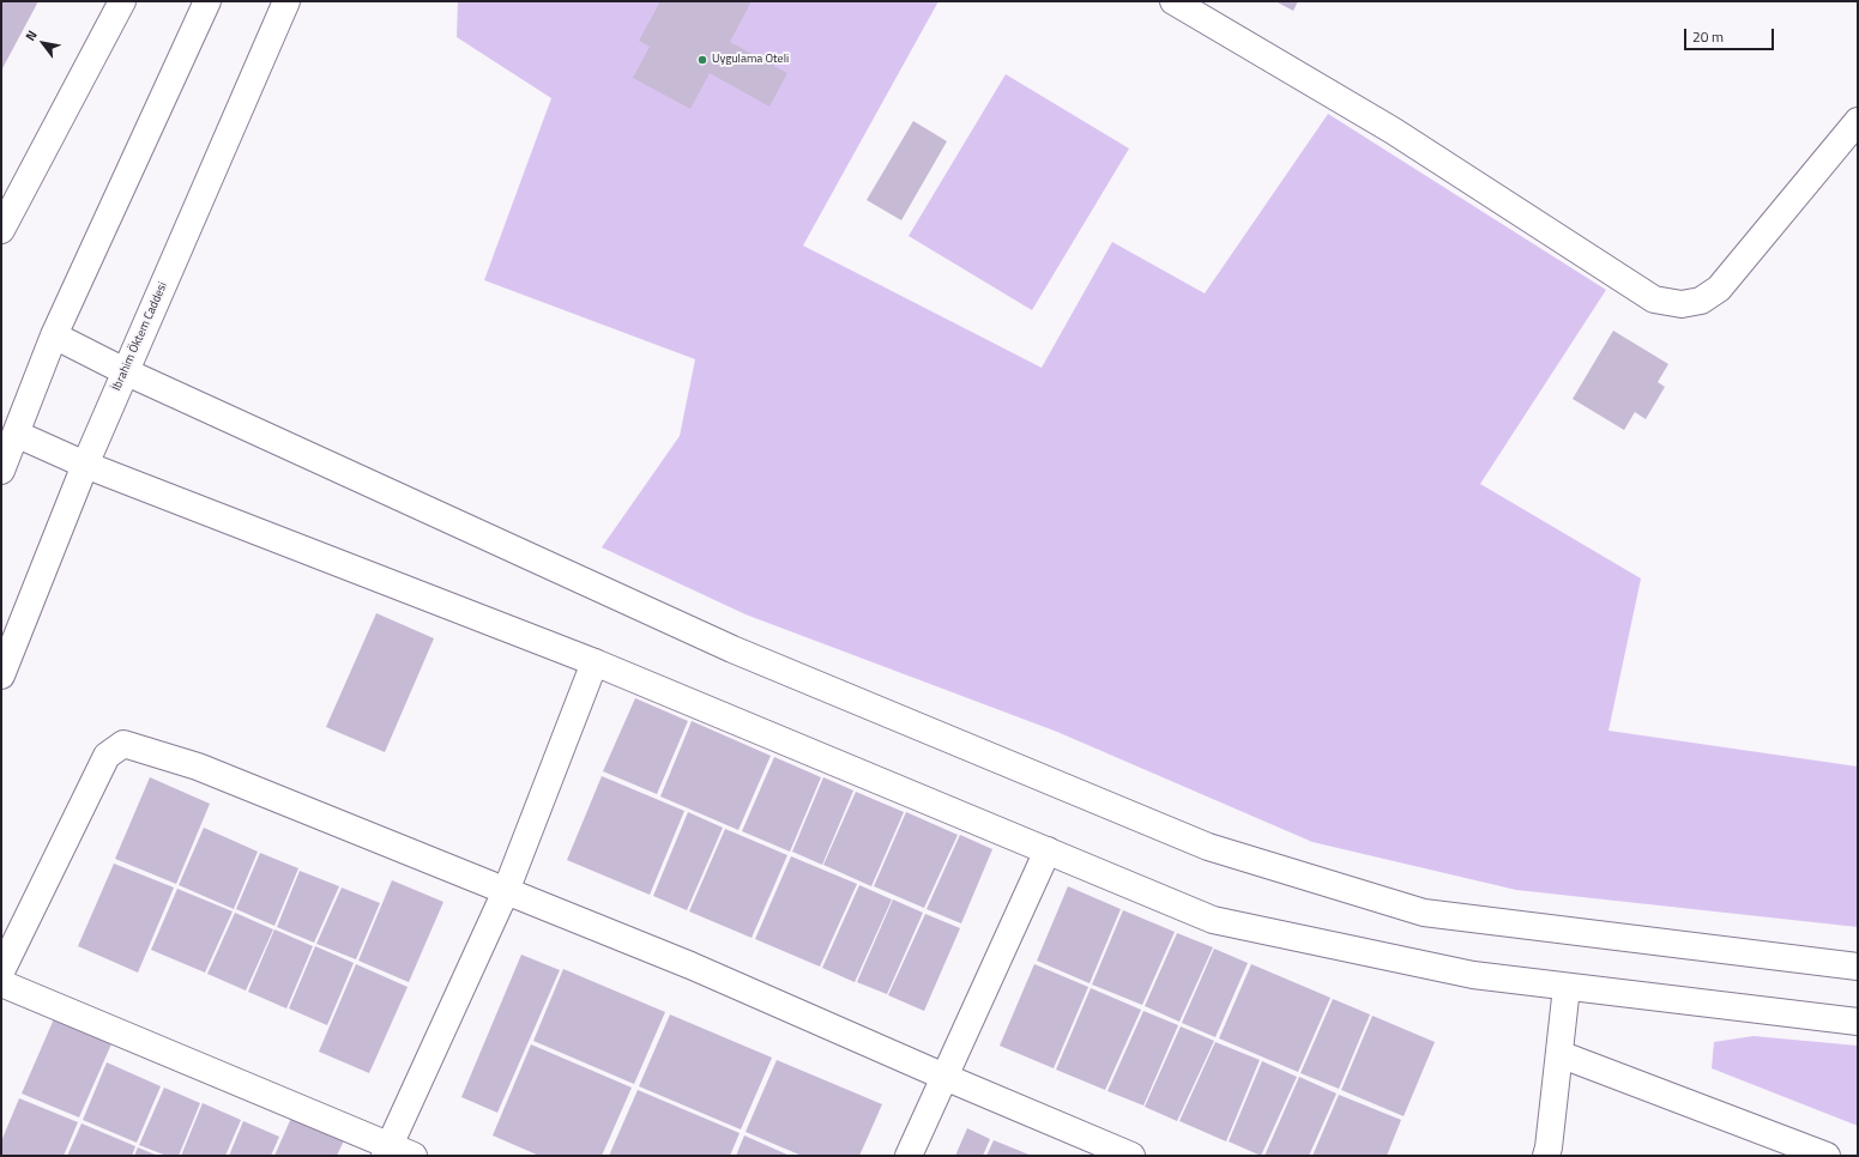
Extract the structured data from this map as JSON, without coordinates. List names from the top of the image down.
{
  "streets": {
    "main road": ["İbrahim Öktem Caddesi"]
  },
  "places": ["Uygulama Oteli"],
  "scale_bar": "20 m",
  "north": "top left"
}
